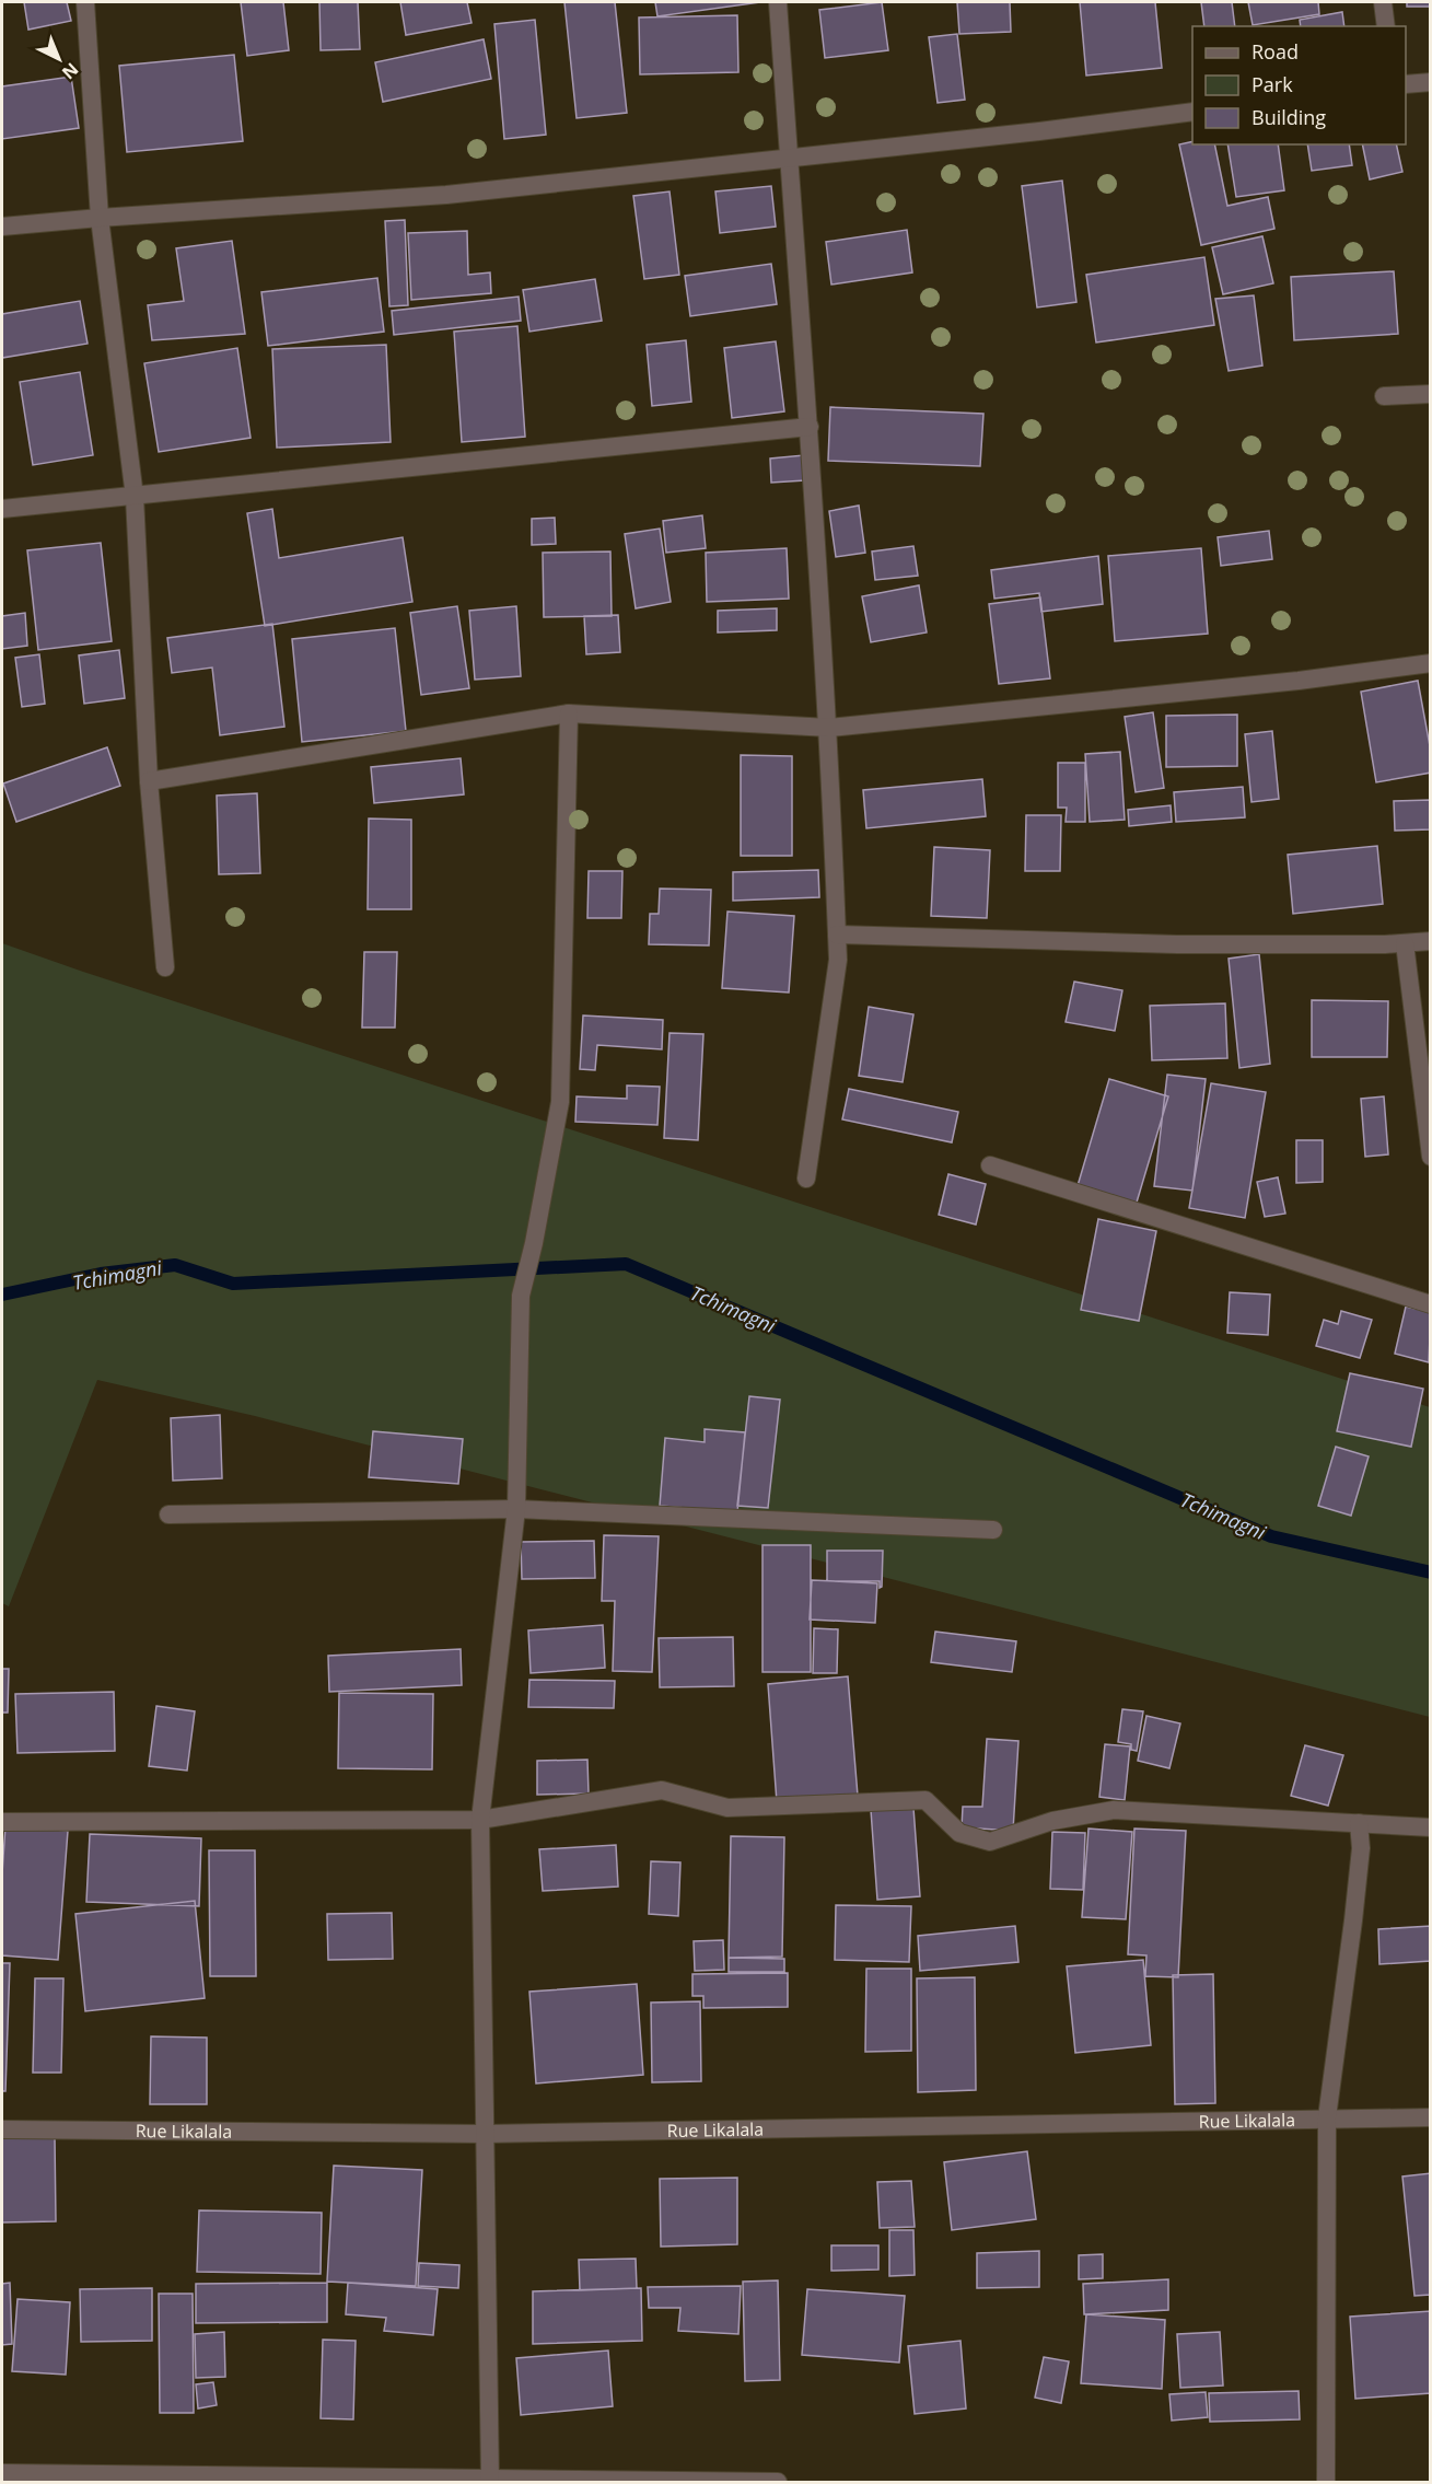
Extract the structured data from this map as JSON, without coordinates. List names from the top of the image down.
{
  "streets": {
    "street": ["Rue Likalala"]
  },
  "water": ["Tchimagni"],
  "legend": ["Road", "Park", "Building"],
  "north": "bottom right"
}
